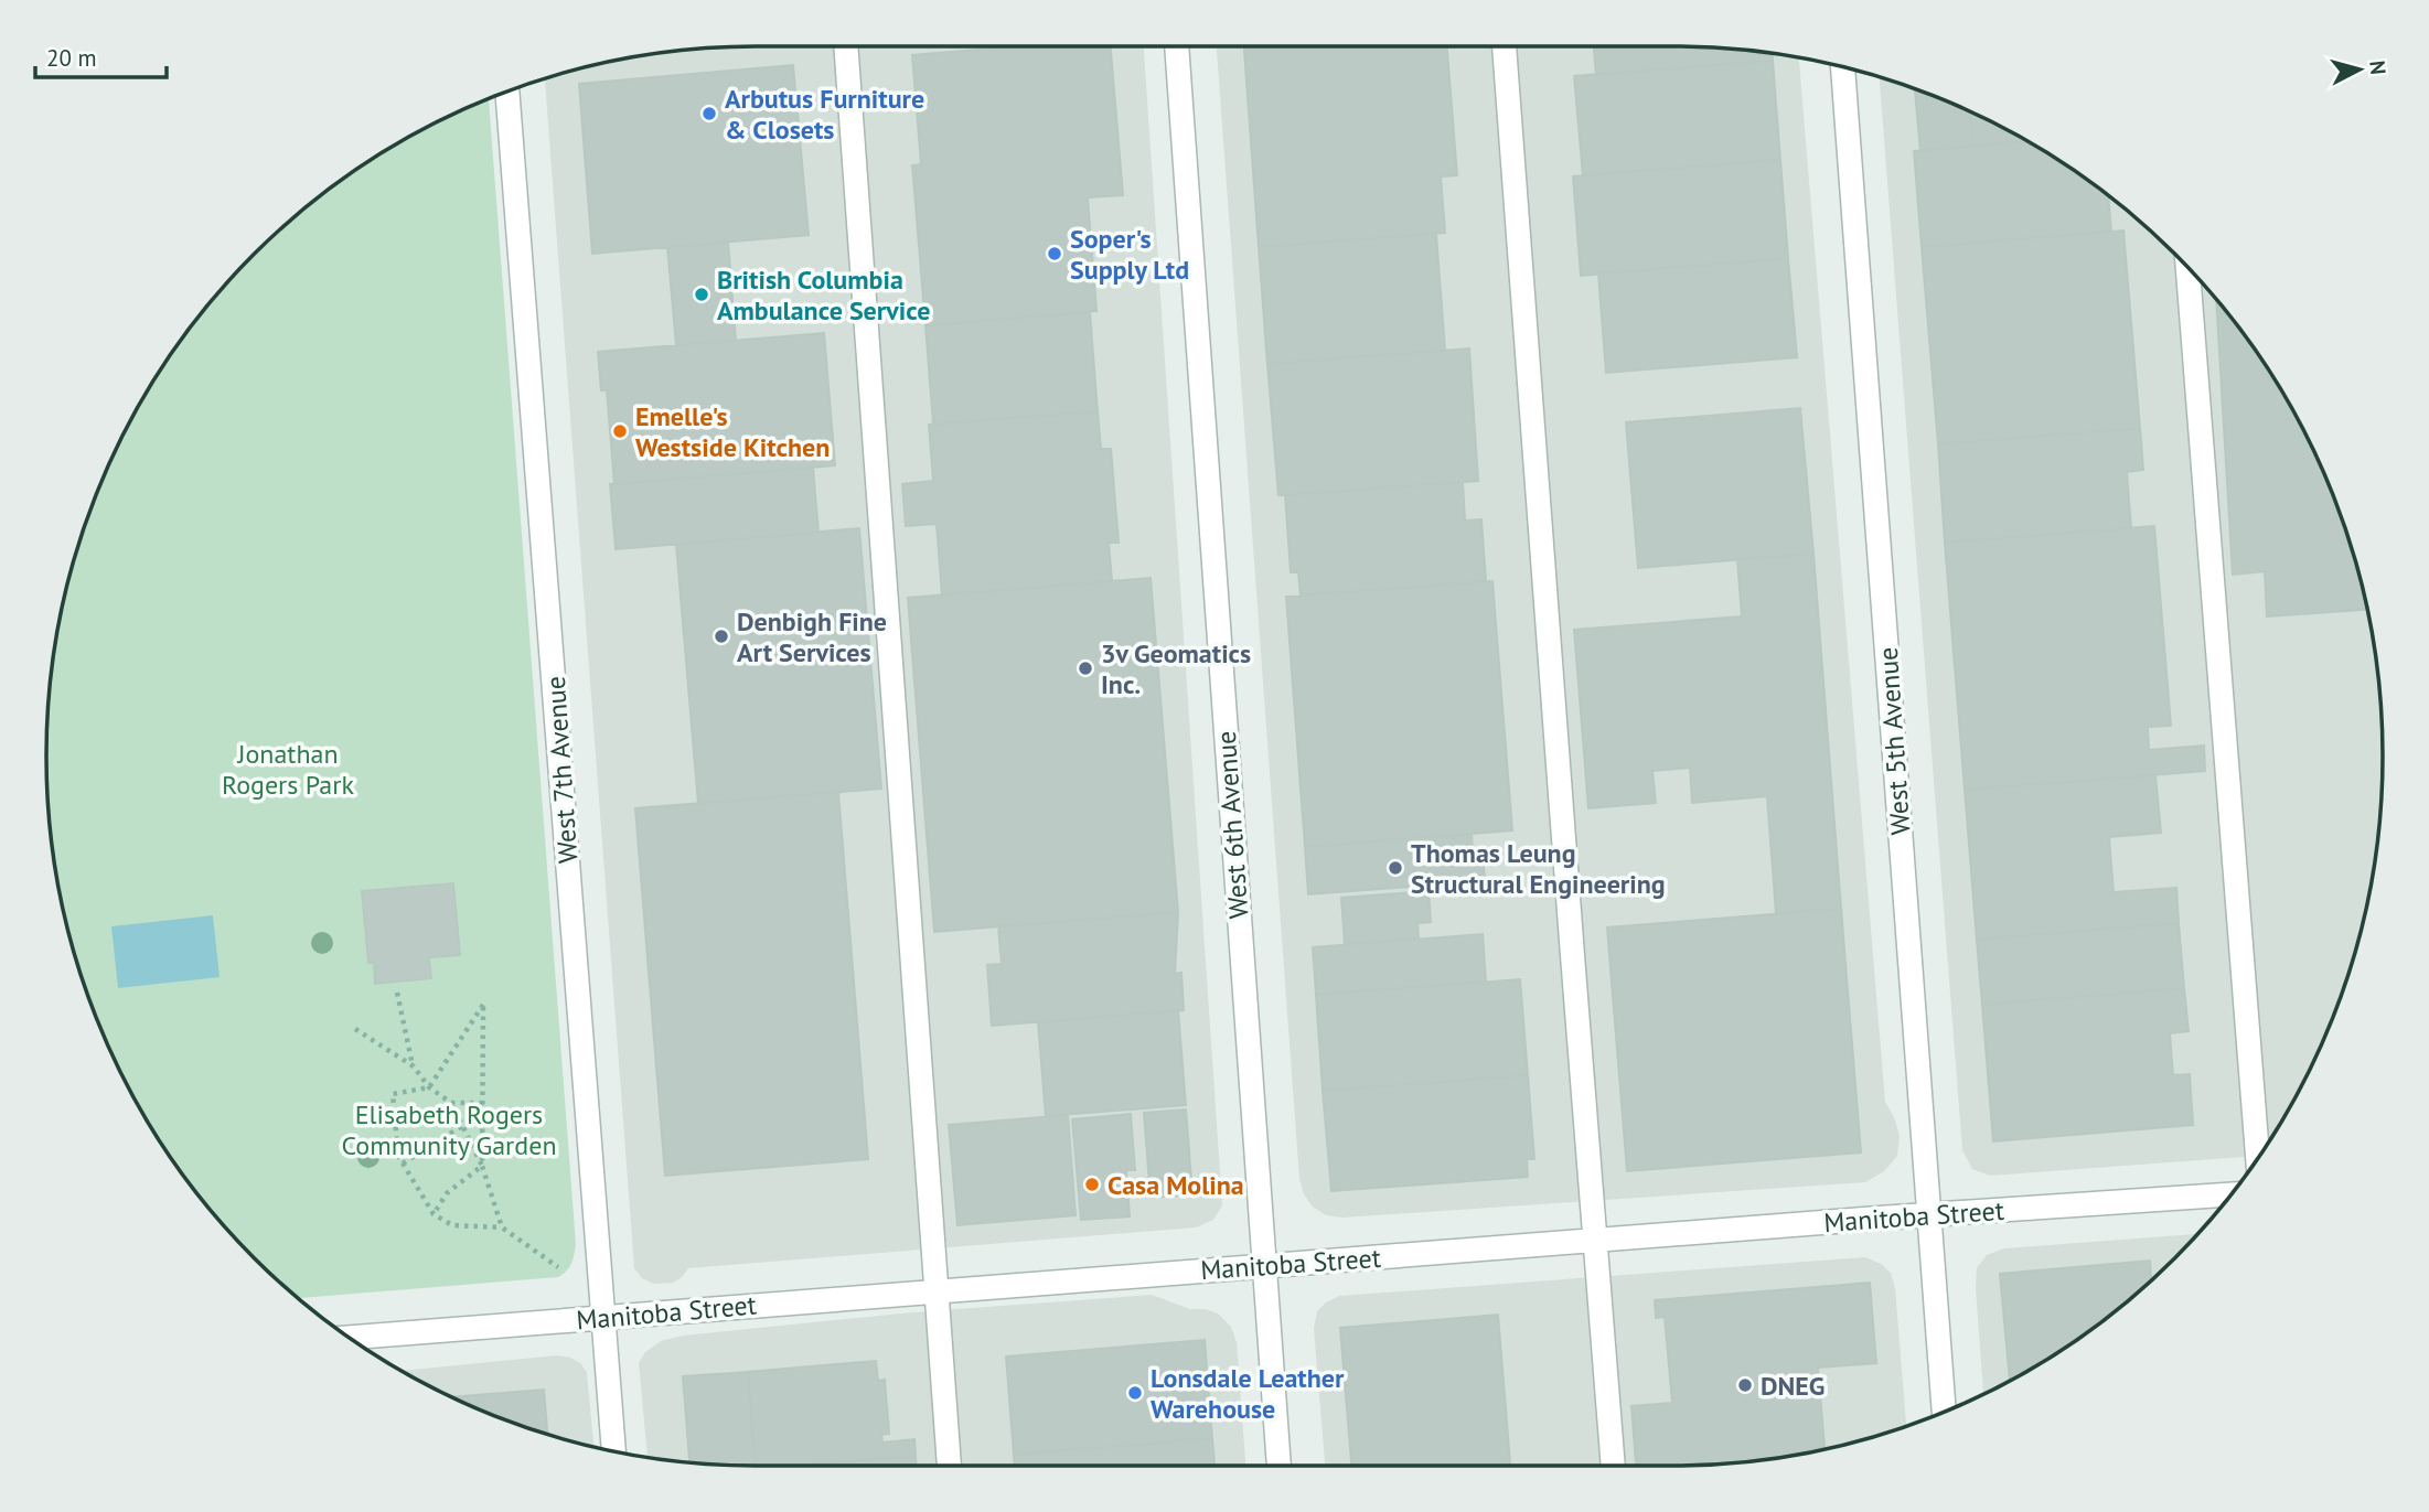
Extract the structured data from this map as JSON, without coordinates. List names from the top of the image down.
{
  "streets": {
    "street": [
      "West 5th Avenue",
      "West 7th Avenue",
      "West 6th Avenue",
      "Manitoba Street"
    ]
  },
  "crossings": [
    ["West 5th Avenue", "Manitoba Street"],
    ["West 7th Avenue", "Manitoba Street"],
    ["West 6th Avenue", "Manitoba Street"]
  ],
  "parks": ["Jonathan Rogers Park", "Elisabeth Rogers Community Garden"],
  "places": [
    "Arbutus Furniture & Closets",
    "Soper's Supply Ltd",
    "British Columbia Ambulance Service",
    "Emelle's Westside Kitchen",
    "Denbigh Fine Art Services",
    "3v Geomatics Inc.",
    "Thomas Leung Structural Engineering",
    "Casa Molina",
    "DNEG",
    "Lonsdale Leather Warehouse"
  ],
  "scale_bar": "20 m",
  "north": "right"
}
